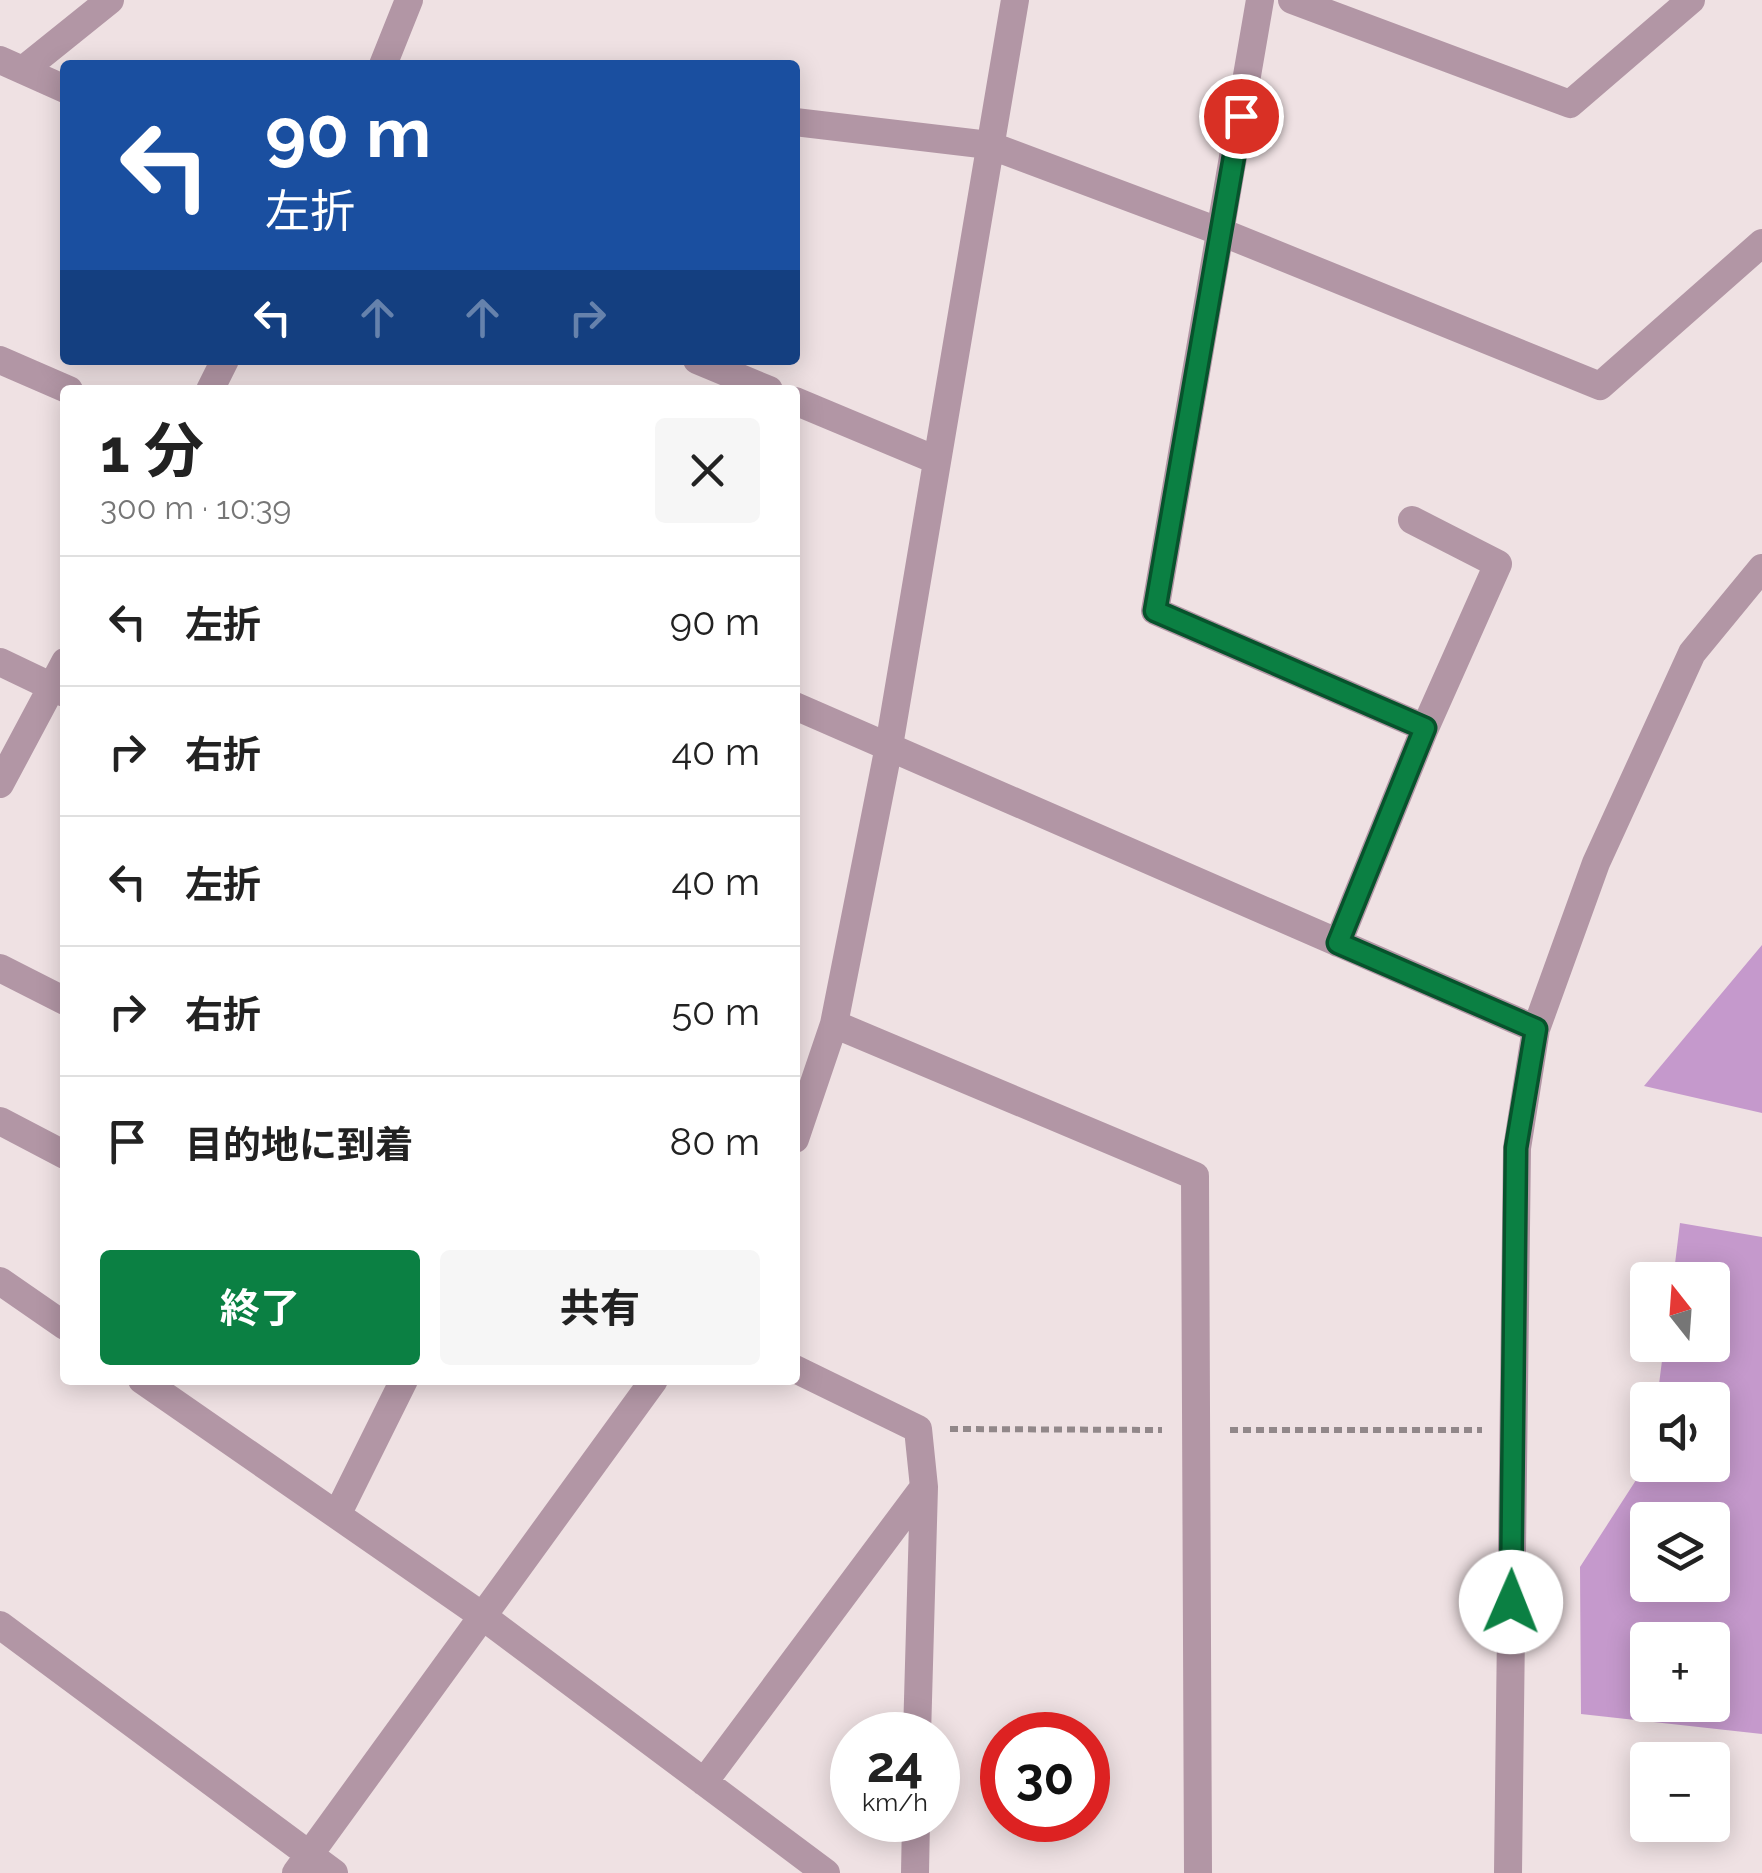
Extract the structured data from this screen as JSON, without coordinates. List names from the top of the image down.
{
  "north": "top",
  "page": {
    "turn": ["90 m", "左折"],
    "heading": ["1 分", "300 m · 10:39"],
    "list": [
      {
        "name": "左折",
        "value": "90 m"
      },
      {
        "name": "右折",
        "value": "40 m"
      },
      {
        "name": "左折",
        "value": "40 m"
      },
      {
        "name": "右折",
        "value": "50 m"
      },
      {
        "name": "目的地に到着",
        "value": "80 m"
      }
    ],
    "buttons": ["終了", "共有"],
    "map_buttons": ["+", "−"],
    "speed": "24 km/h",
    "limit": "30"
  }
}
